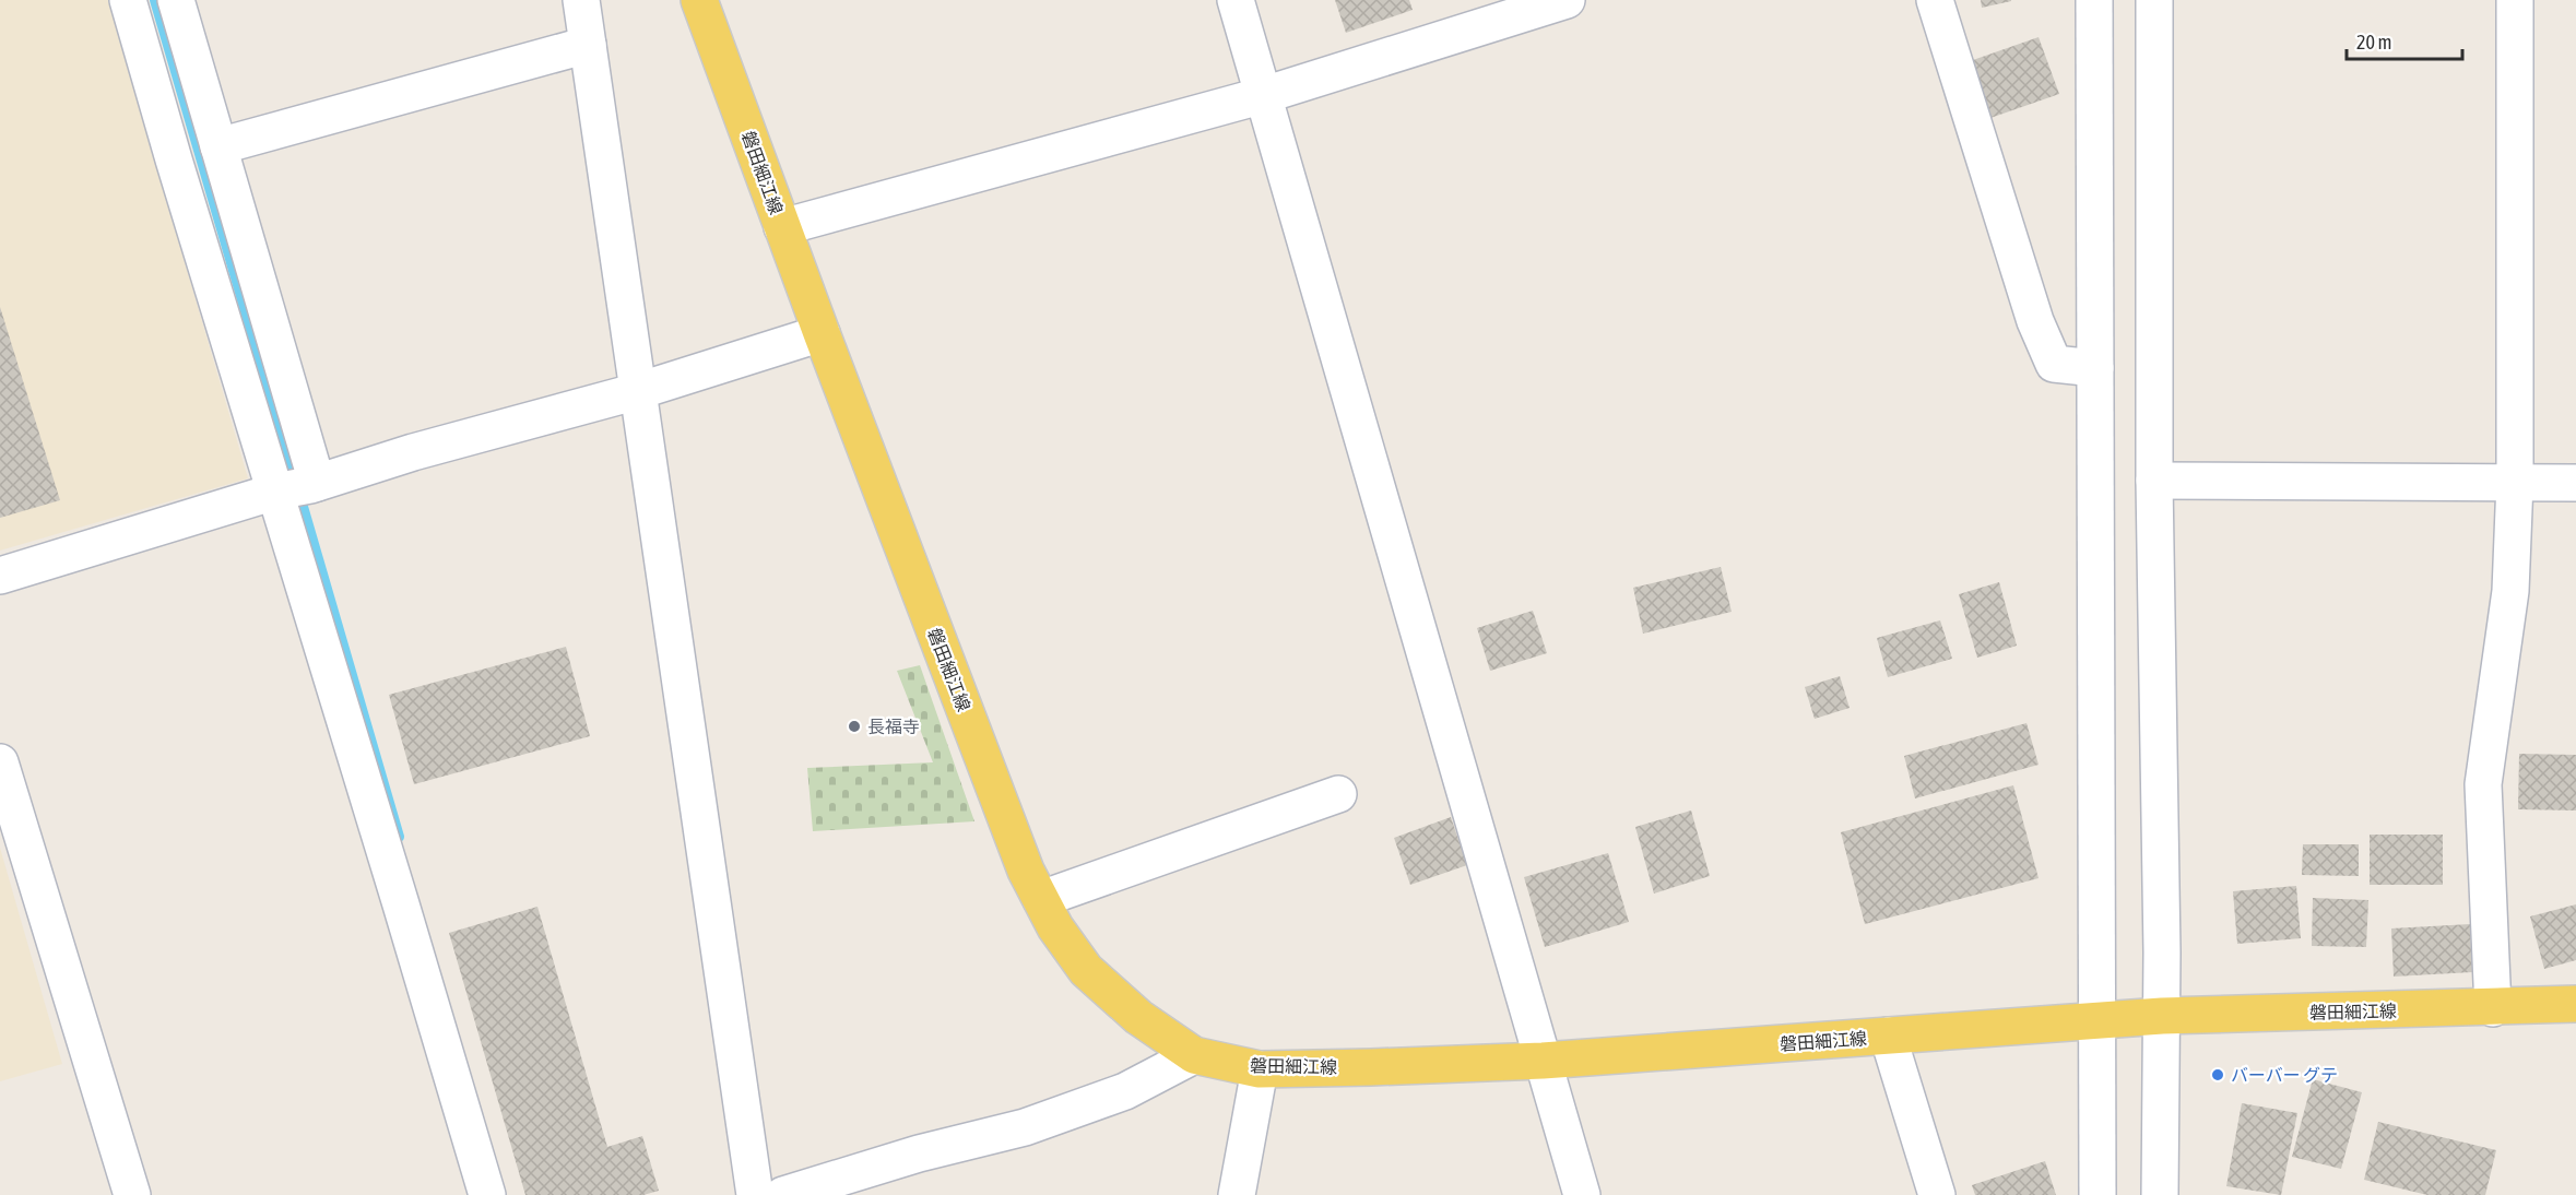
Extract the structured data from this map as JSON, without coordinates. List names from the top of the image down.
{
  "streets": {
    "main road": ["磐田細江線"]
  },
  "places": ["長福寺", "バーバー グテ"],
  "scale_bar": "20 m"
}
